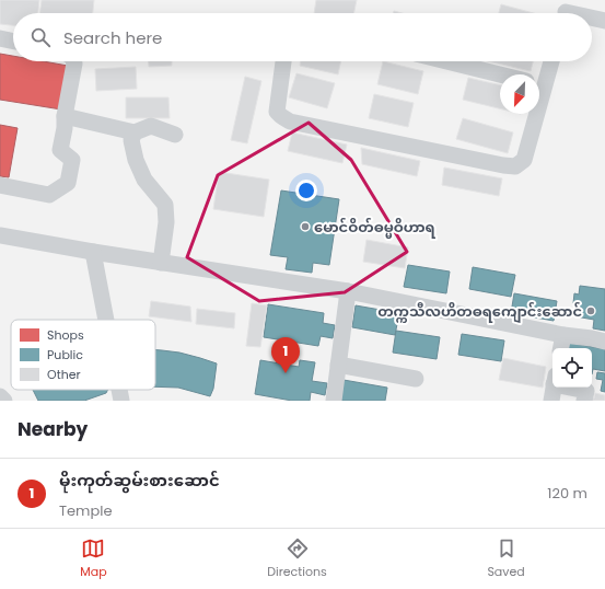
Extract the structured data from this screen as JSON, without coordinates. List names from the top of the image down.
{
  "places": ["မောင်ဝိတ်ဓမ္မဝိဟာရ", "တက္ကသီလဟိတဓရကျောင်းဆောင်"],
  "legend": ["Shops", "Public", "Other"],
  "north": "bottom left",
  "page": {
    "search": "Search here",
    "pins": "1",
    "heading": "Nearby",
    "list": [
      {
        "mark": "1",
        "name": "မိုးကုတ်ဆွမ်းစားဆောင်",
        "note": "Temple",
        "value": "120 m"
      }
    ],
    "nav": ["Map", "Directions", "Saved"]
  }
}
